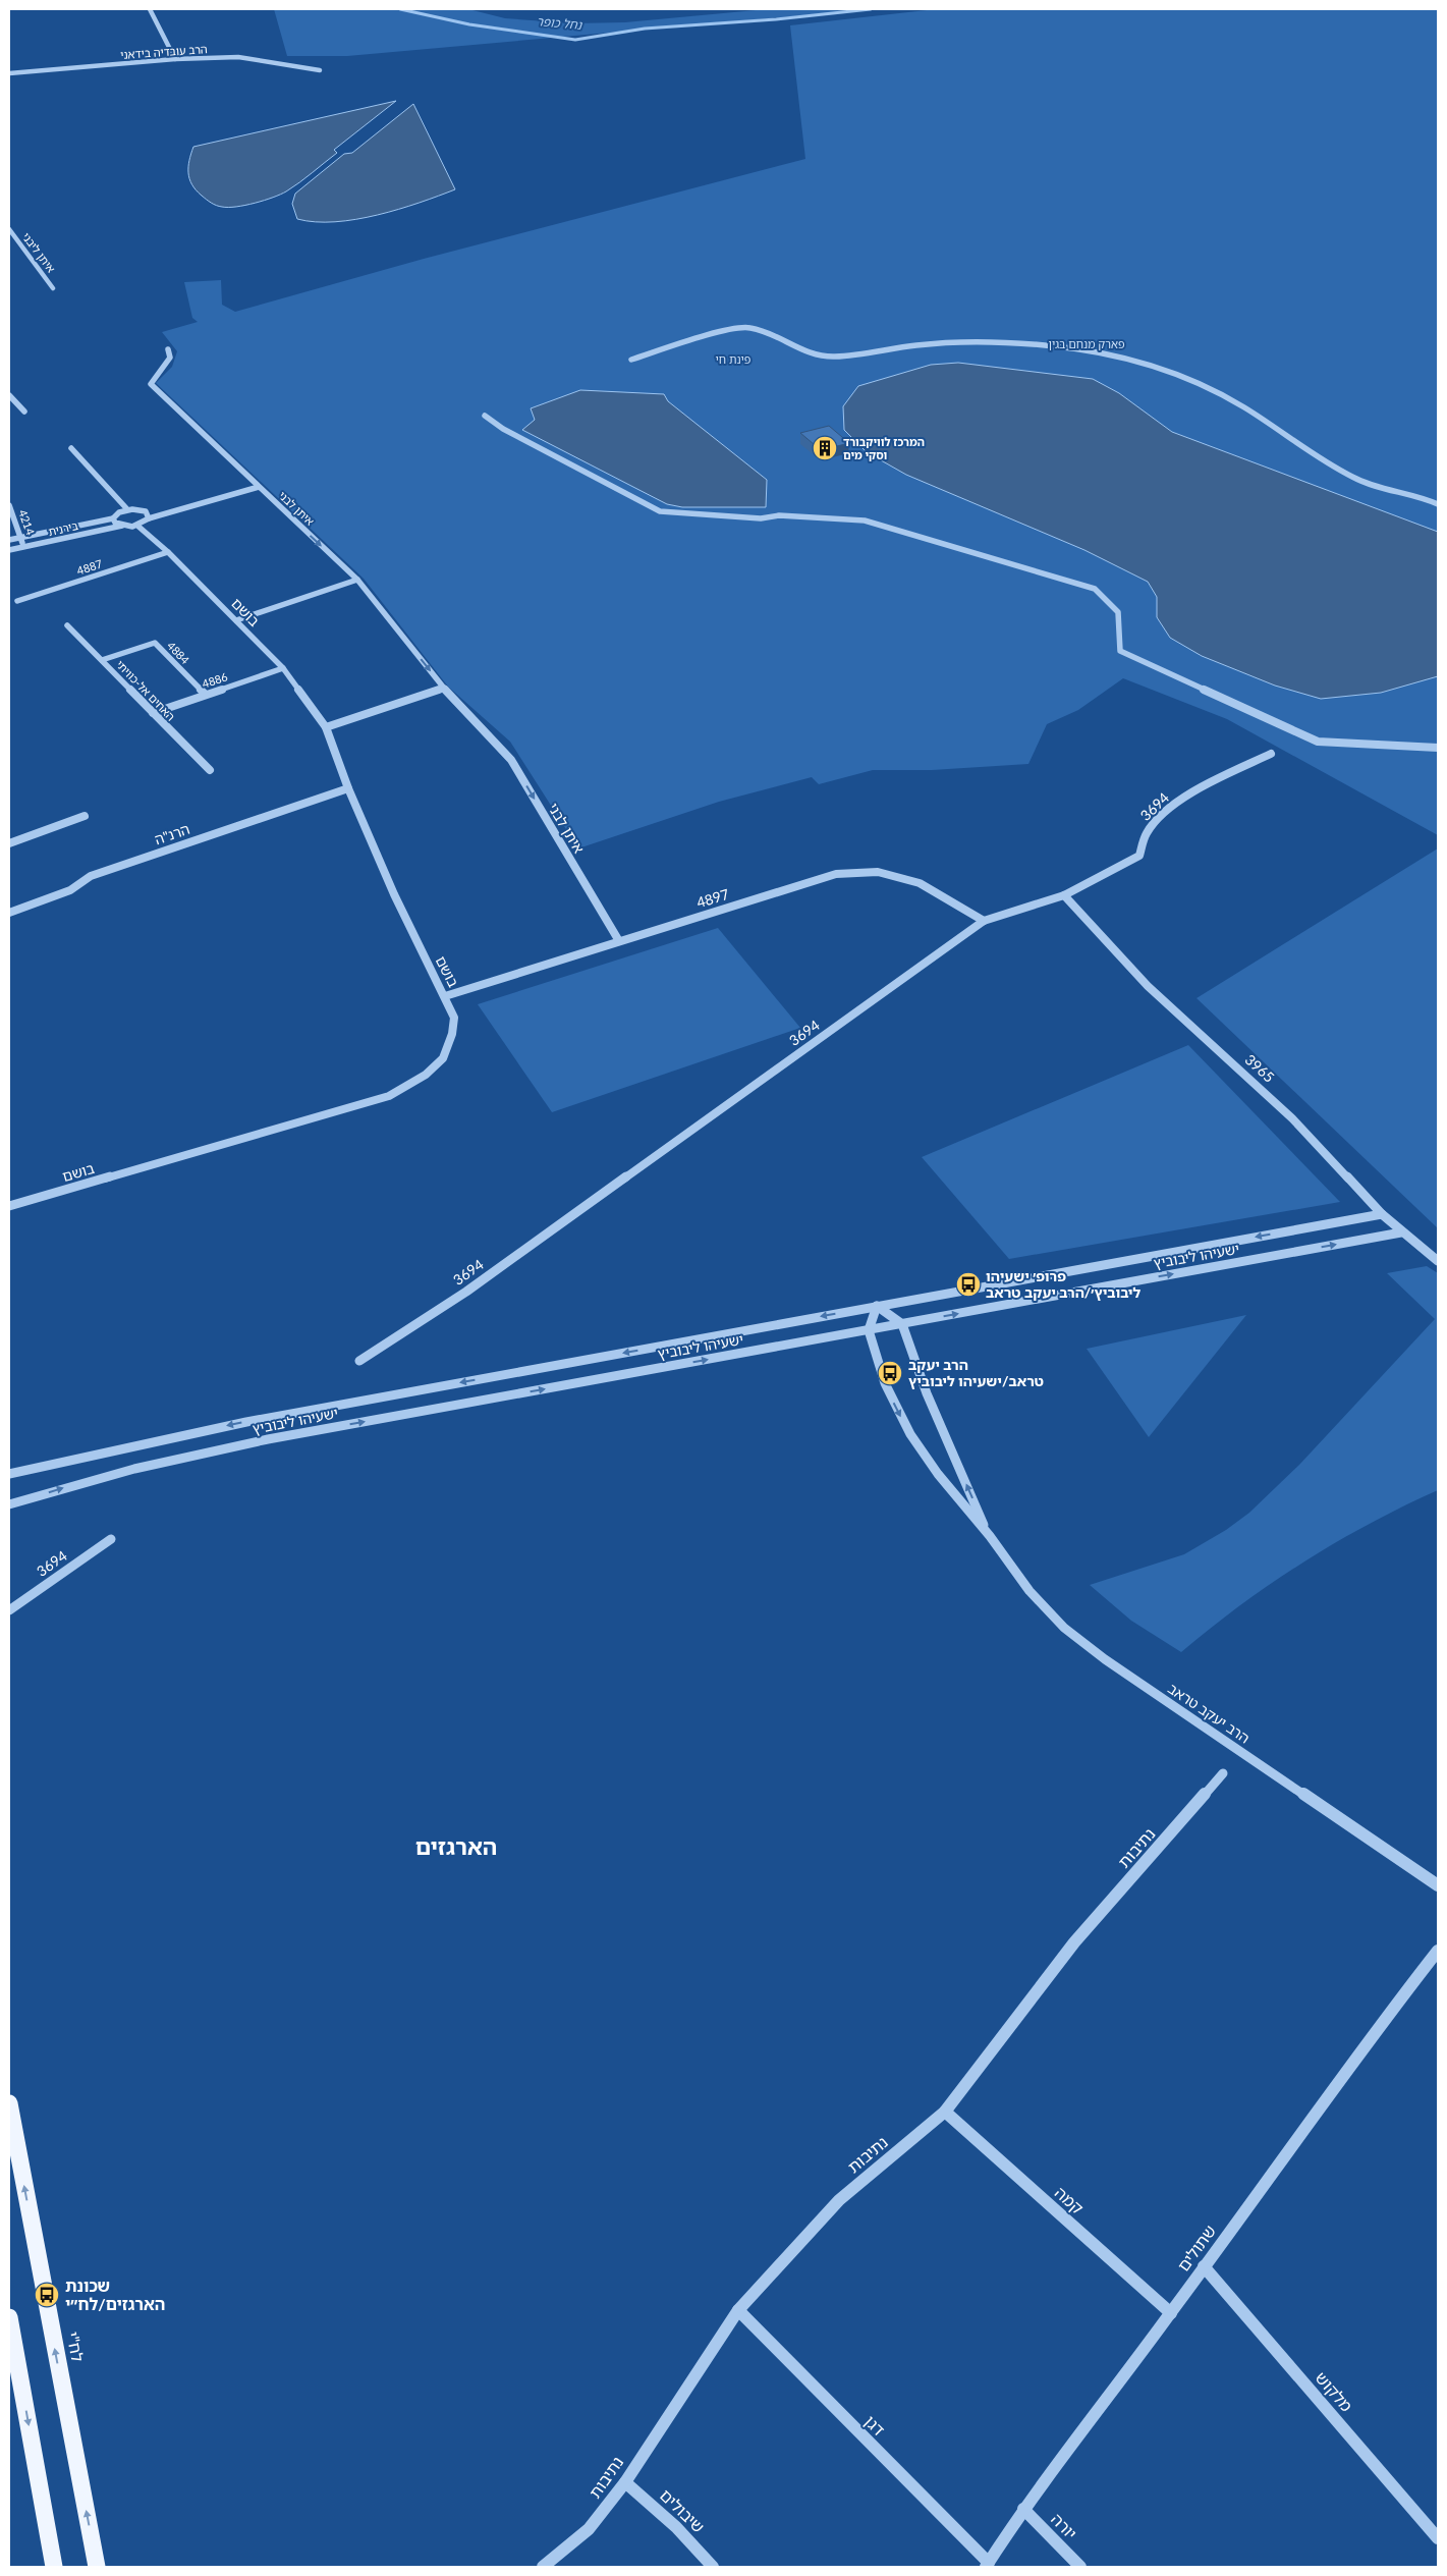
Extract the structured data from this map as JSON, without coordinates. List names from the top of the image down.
{
  "streets": {
    "main road": ["לח\"י"],
    "street": [
      "הרב עובדיה בידאני",
      "איתן ליבני",
      "איתן לבני",
      "4214",
      "בירנית",
      "4887",
      "בושם",
      "4884",
      "4886",
      "האחים אל-כוויתי",
      "3694",
      "הרנ\"ה",
      "4897",
      "3965",
      "ישעיהו ליבוביץ",
      "הרב יעקב טראב",
      "נתיבות",
      "קמה",
      "שתולים",
      "מלקוש",
      "דגן",
      "שיבולים",
      "יורה"
    ]
  },
  "crossings": [
    ["איתן לבני", "4897"],
    ["4214", "בירנית"],
    ["בירנית", "בושם"],
    ["4887", "בושם"],
    ["בושם", "4886"],
    ["בושם", "הרנ\"ה"],
    ["בושם", "4897"],
    ["4884", "4886"],
    ["4884", "האחים אל-כוויתי"],
    ["4886", "האחים אל-כוויתי"],
    ["3694", "4897"],
    ["3694", "3965"],
    ["3965", "ישעיהו ליבוביץ"],
    ["ישעיהו ליבוביץ", "הרב יעקב טראב"],
    ["נתיבות", "קמה"],
    ["נתיבות", "דגן"],
    ["נתיבות", "שיבולים"],
    ["קמה", "שתולים"],
    ["שתולים", "מלקוש"],
    ["שתולים", "דגן"],
    ["שתולים", "יורה"]
  ],
  "one_way": ["איתן לבני"],
  "districts": ["הארגזים"],
  "water": ["נחל כופר"],
  "parks": ["פארק מנחם בגין", "פינת חי"],
  "places": {
    "building": ["המרכז לוויקבורד וסקי מים"],
    "bus stop": ["פרופ׳ ישעיהו ליבוביץ׳/הרב יעקב טראב", "הרב יעקב טראב/ישעיהו ליבוביץ", "שכונת הארגזים/לח״י"]
  }
}
